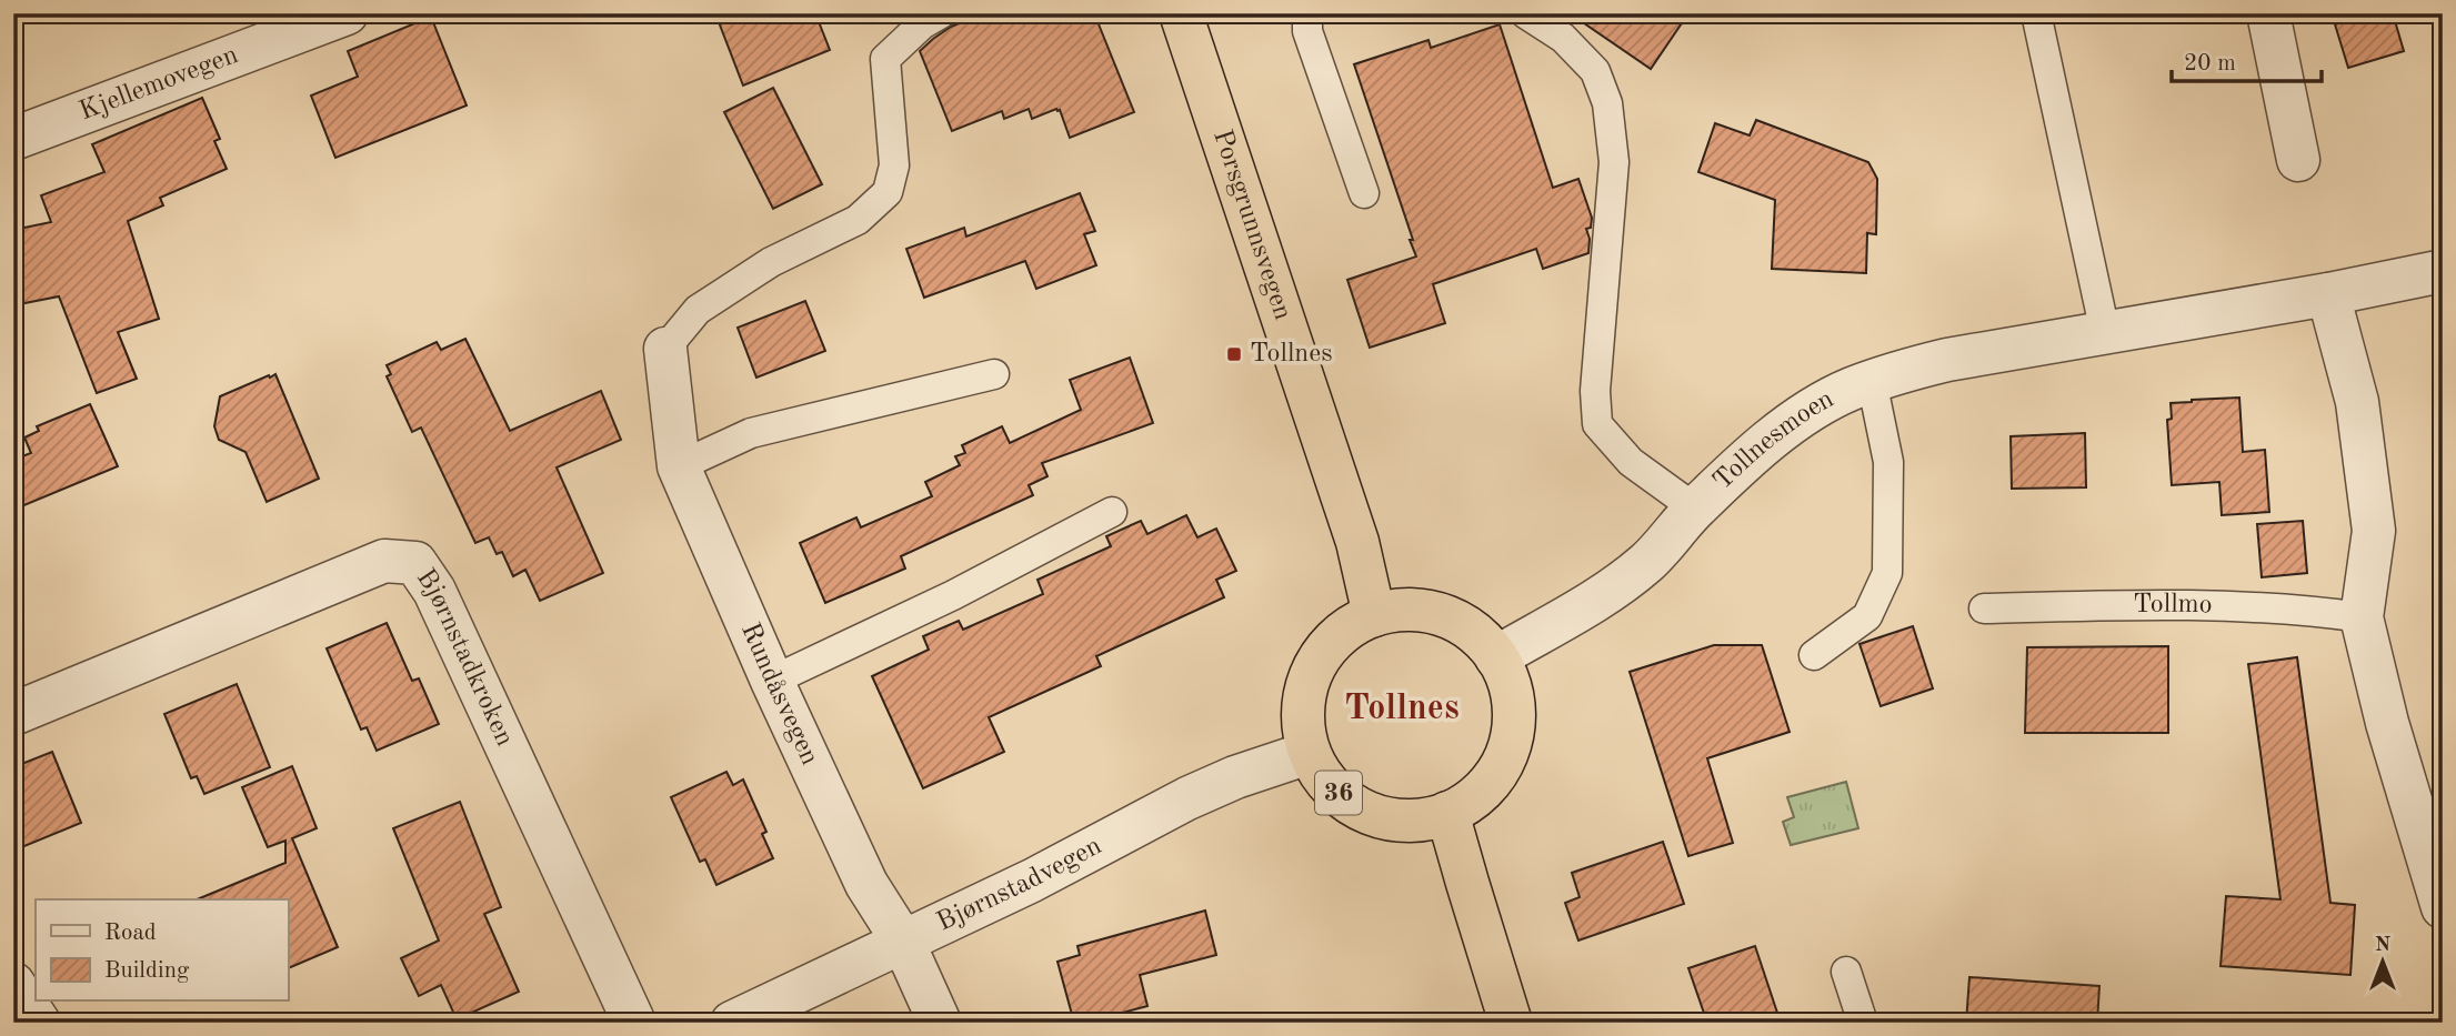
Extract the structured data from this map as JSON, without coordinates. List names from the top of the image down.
{
  "streets": {
    "highway": ["Porsgrunnsvegen", "36"],
    "street": [
      "Kjellemovegen",
      "Tollnesmoen",
      "Bjørnstadkroken",
      "Rundåsvegen",
      "Bjørnstadvegen"
    ],
    "lane": ["Tollmo"]
  },
  "crossings": [
    ["Porsgrunnsvegen", "Tollnesmoen"],
    ["Porsgrunnsvegen", "36"],
    ["Porsgrunnsvegen", "Bjørnstadvegen"],
    ["Tollnesmoen", "36"],
    ["Tollnesmoen", "Bjørnstadvegen"],
    ["Rundåsvegen", "Bjørnstadvegen"],
    ["36", "Bjørnstadvegen"]
  ],
  "districts": ["Tollnes"],
  "places": {
    "transit": ["Tollnes"]
  },
  "legend": ["Road", "Building"],
  "scale_bar": "20 m",
  "north": "top"
}
